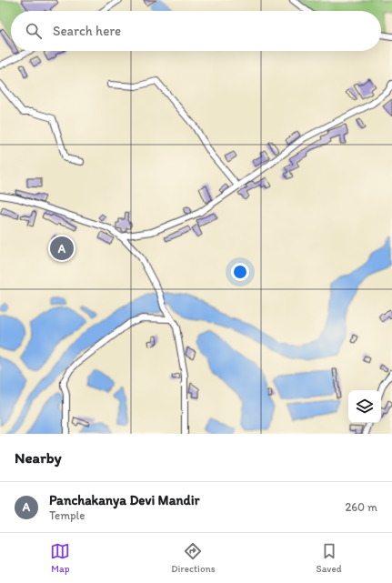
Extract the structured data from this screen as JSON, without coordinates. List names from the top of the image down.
{
  "page": {
    "search": "Search here",
    "pins": "A",
    "heading": "Nearby",
    "list": [
      {
        "mark": "A",
        "name": "Panchakanya Devi Mandir",
        "note": "Temple",
        "value": "260 m"
      }
    ],
    "nav": ["Map", "Directions", "Saved"]
  }
}
